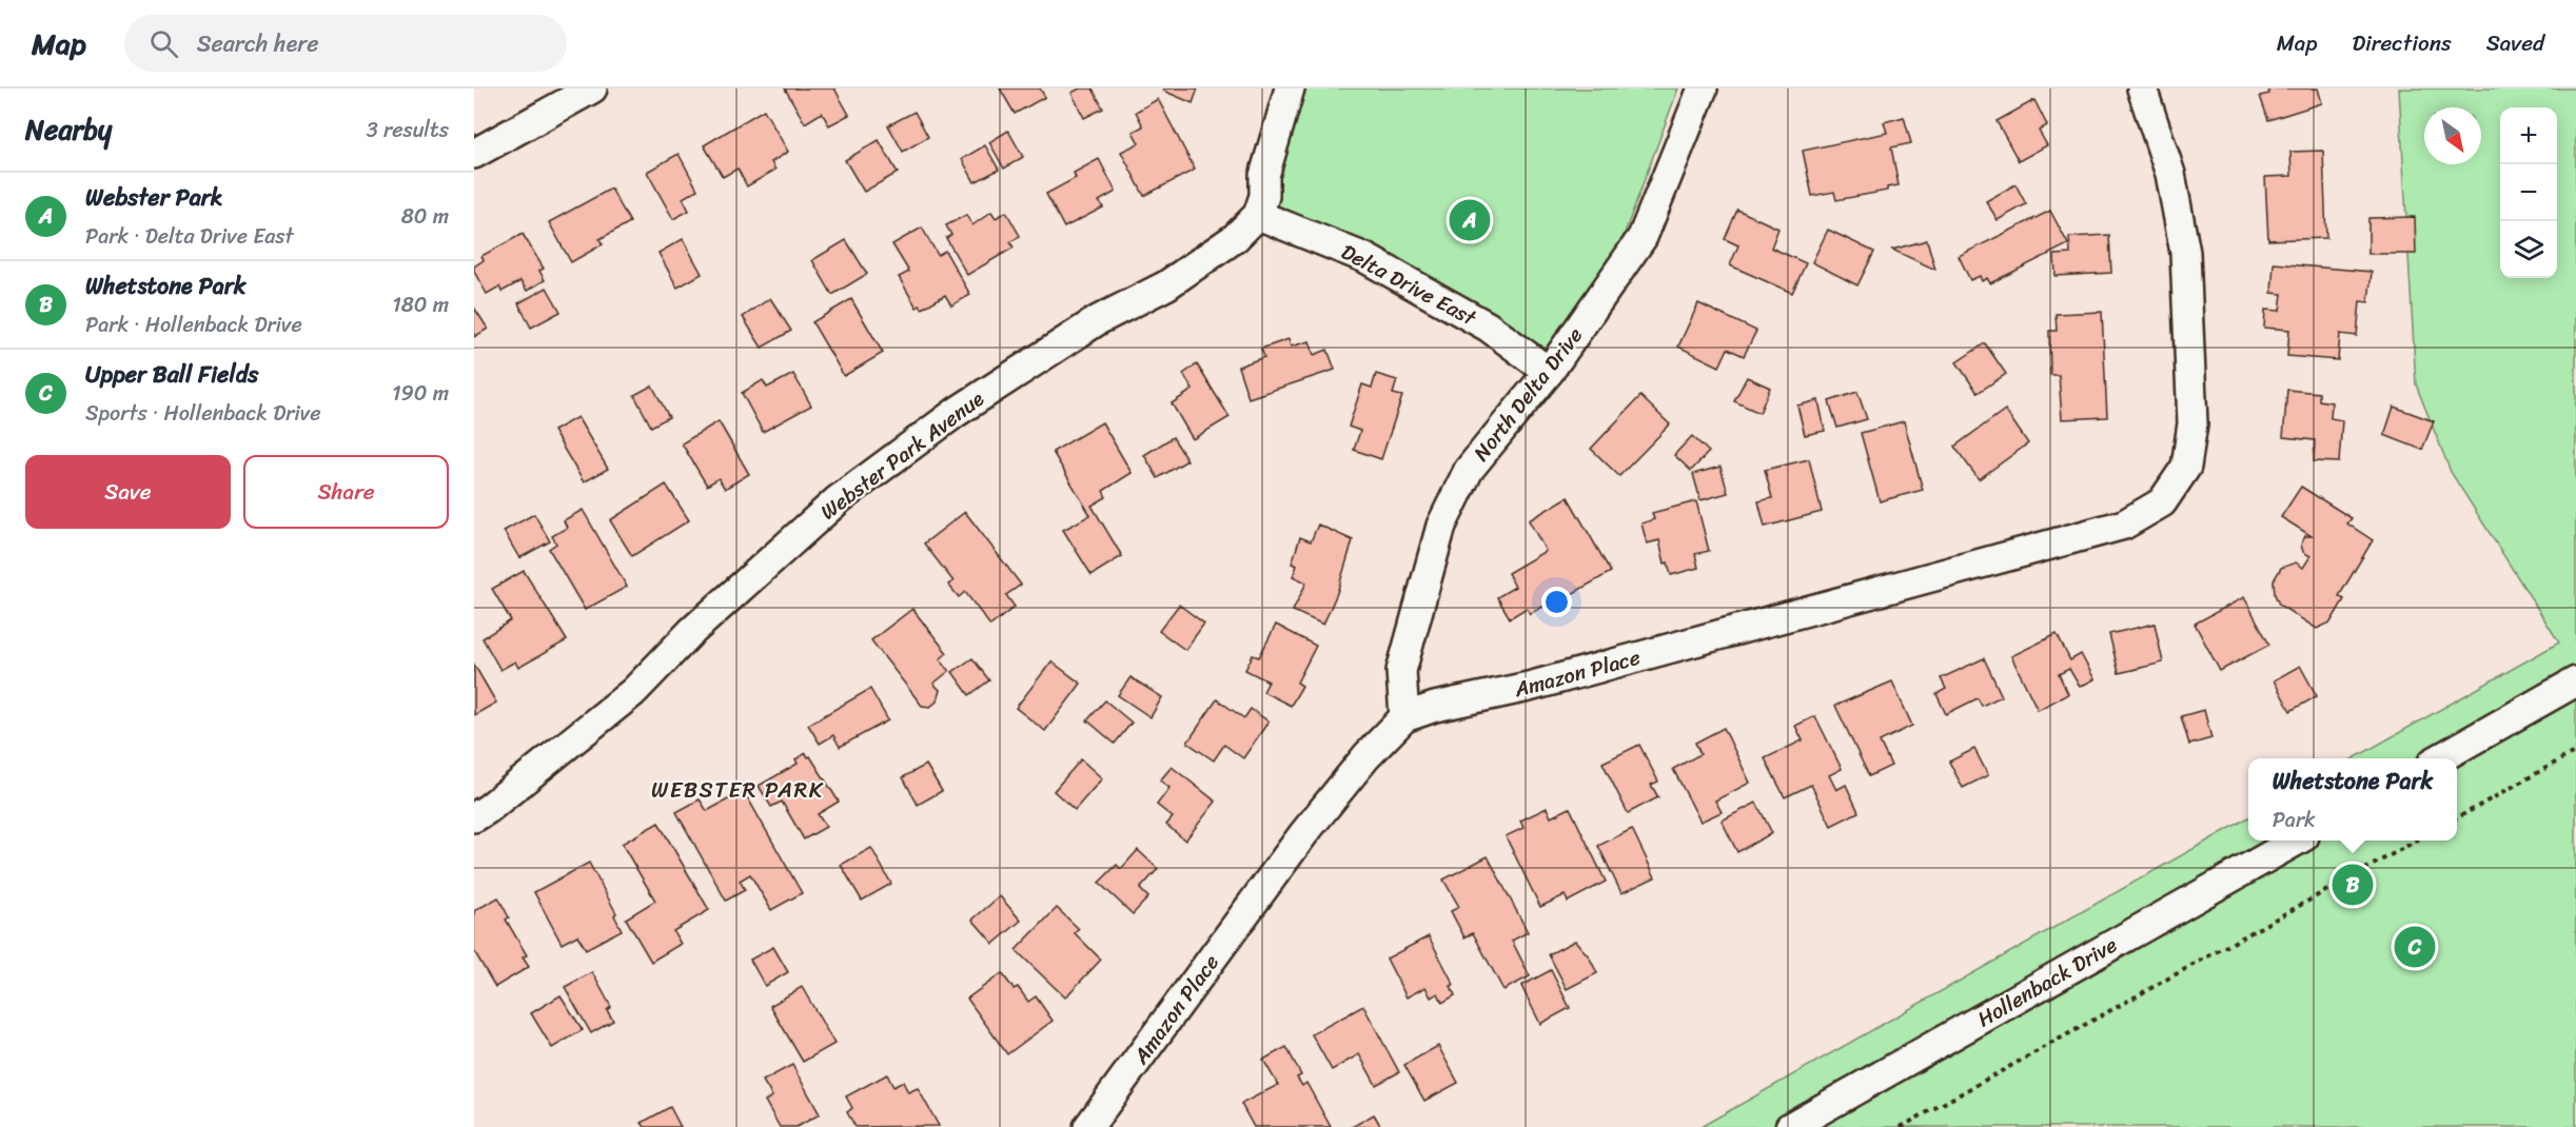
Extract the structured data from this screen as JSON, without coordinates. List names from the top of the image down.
{
  "streets": {
    "street": [
      "Delta Drive East",
      "North Delta Drive",
      "Webster Park Avenue",
      "Amazon Place",
      "Hollenback Drive"
    ]
  },
  "crossings": [
    ["Delta Drive East", "North Delta Drive"],
    ["Delta Drive East", "Webster Park Avenue"],
    ["North Delta Drive", "Amazon Place"]
  ],
  "districts": ["WEBSTER PARK"],
  "north": "bottom right",
  "page": {
    "header": "Map",
    "search": "Search here",
    "nav": ["Map", "Directions", "Saved"],
    "heading": ["Nearby", "3 results"],
    "map_buttons": ["+", "−"],
    "list": [
      {
        "mark": "A",
        "name": "Webster Park",
        "note": "Park · Delta Drive East",
        "value": "80 m"
      },
      {
        "mark": "B",
        "name": "Whetstone Park",
        "note": "Park · Hollenback Drive",
        "value": "180 m"
      },
      {
        "mark": "C",
        "name": "Upper Ball Fields",
        "note": "Sports · Hollenback Drive",
        "value": "190 m"
      }
    ],
    "pins": ["A", "B", "C"],
    "buttons": ["Save", "Share"],
    "popup": ["Whetstone Park", "Park"]
  }
}
